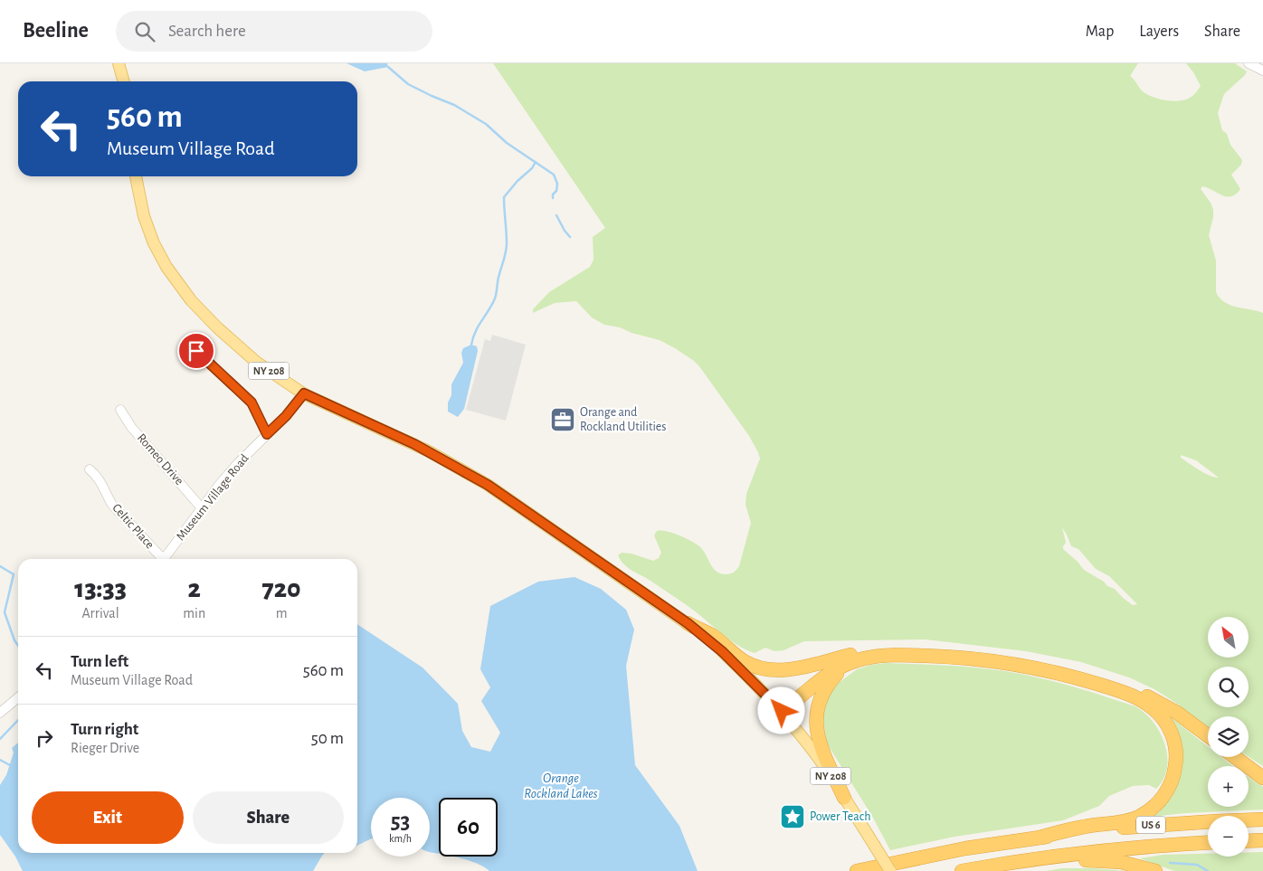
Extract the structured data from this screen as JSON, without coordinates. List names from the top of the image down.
{
  "streets": {
    "highway": ["US 6"],
    "main road": ["NY 208"],
    "street": ["Romeo Drive", "Museum Village Road", "Celtic Place"]
  },
  "crossings": [
    ["NY 208", "Museum Village Road"],
    ["Romeo Drive", "Museum Village Road"]
  ],
  "water": ["Orange Rockland Lakes"],
  "places": {
    "office": ["Orange and Rockland Utilities"],
    "place": ["Power Teach"]
  },
  "north": "top left",
  "page": {
    "header": "Beeline",
    "search": "Search here",
    "nav": ["Map", "Layers", "Share"],
    "turn": ["560 m", "Museum Village Road"],
    "eta": [
      "13:33",
      "Arrival",
      "2",
      "min",
      "720",
      "m"
    ],
    "map_buttons": ["+", "−"],
    "list": [
      {
        "name": "Turn left",
        "note": "Museum Village Road",
        "value": "560 m"
      },
      {
        "name": "Turn right",
        "note": "Rieger Drive",
        "value": "50 m"
      }
    ],
    "buttons": ["Exit", "Share"],
    "speed": "53 km/h",
    "limit": "60"
  }
}
